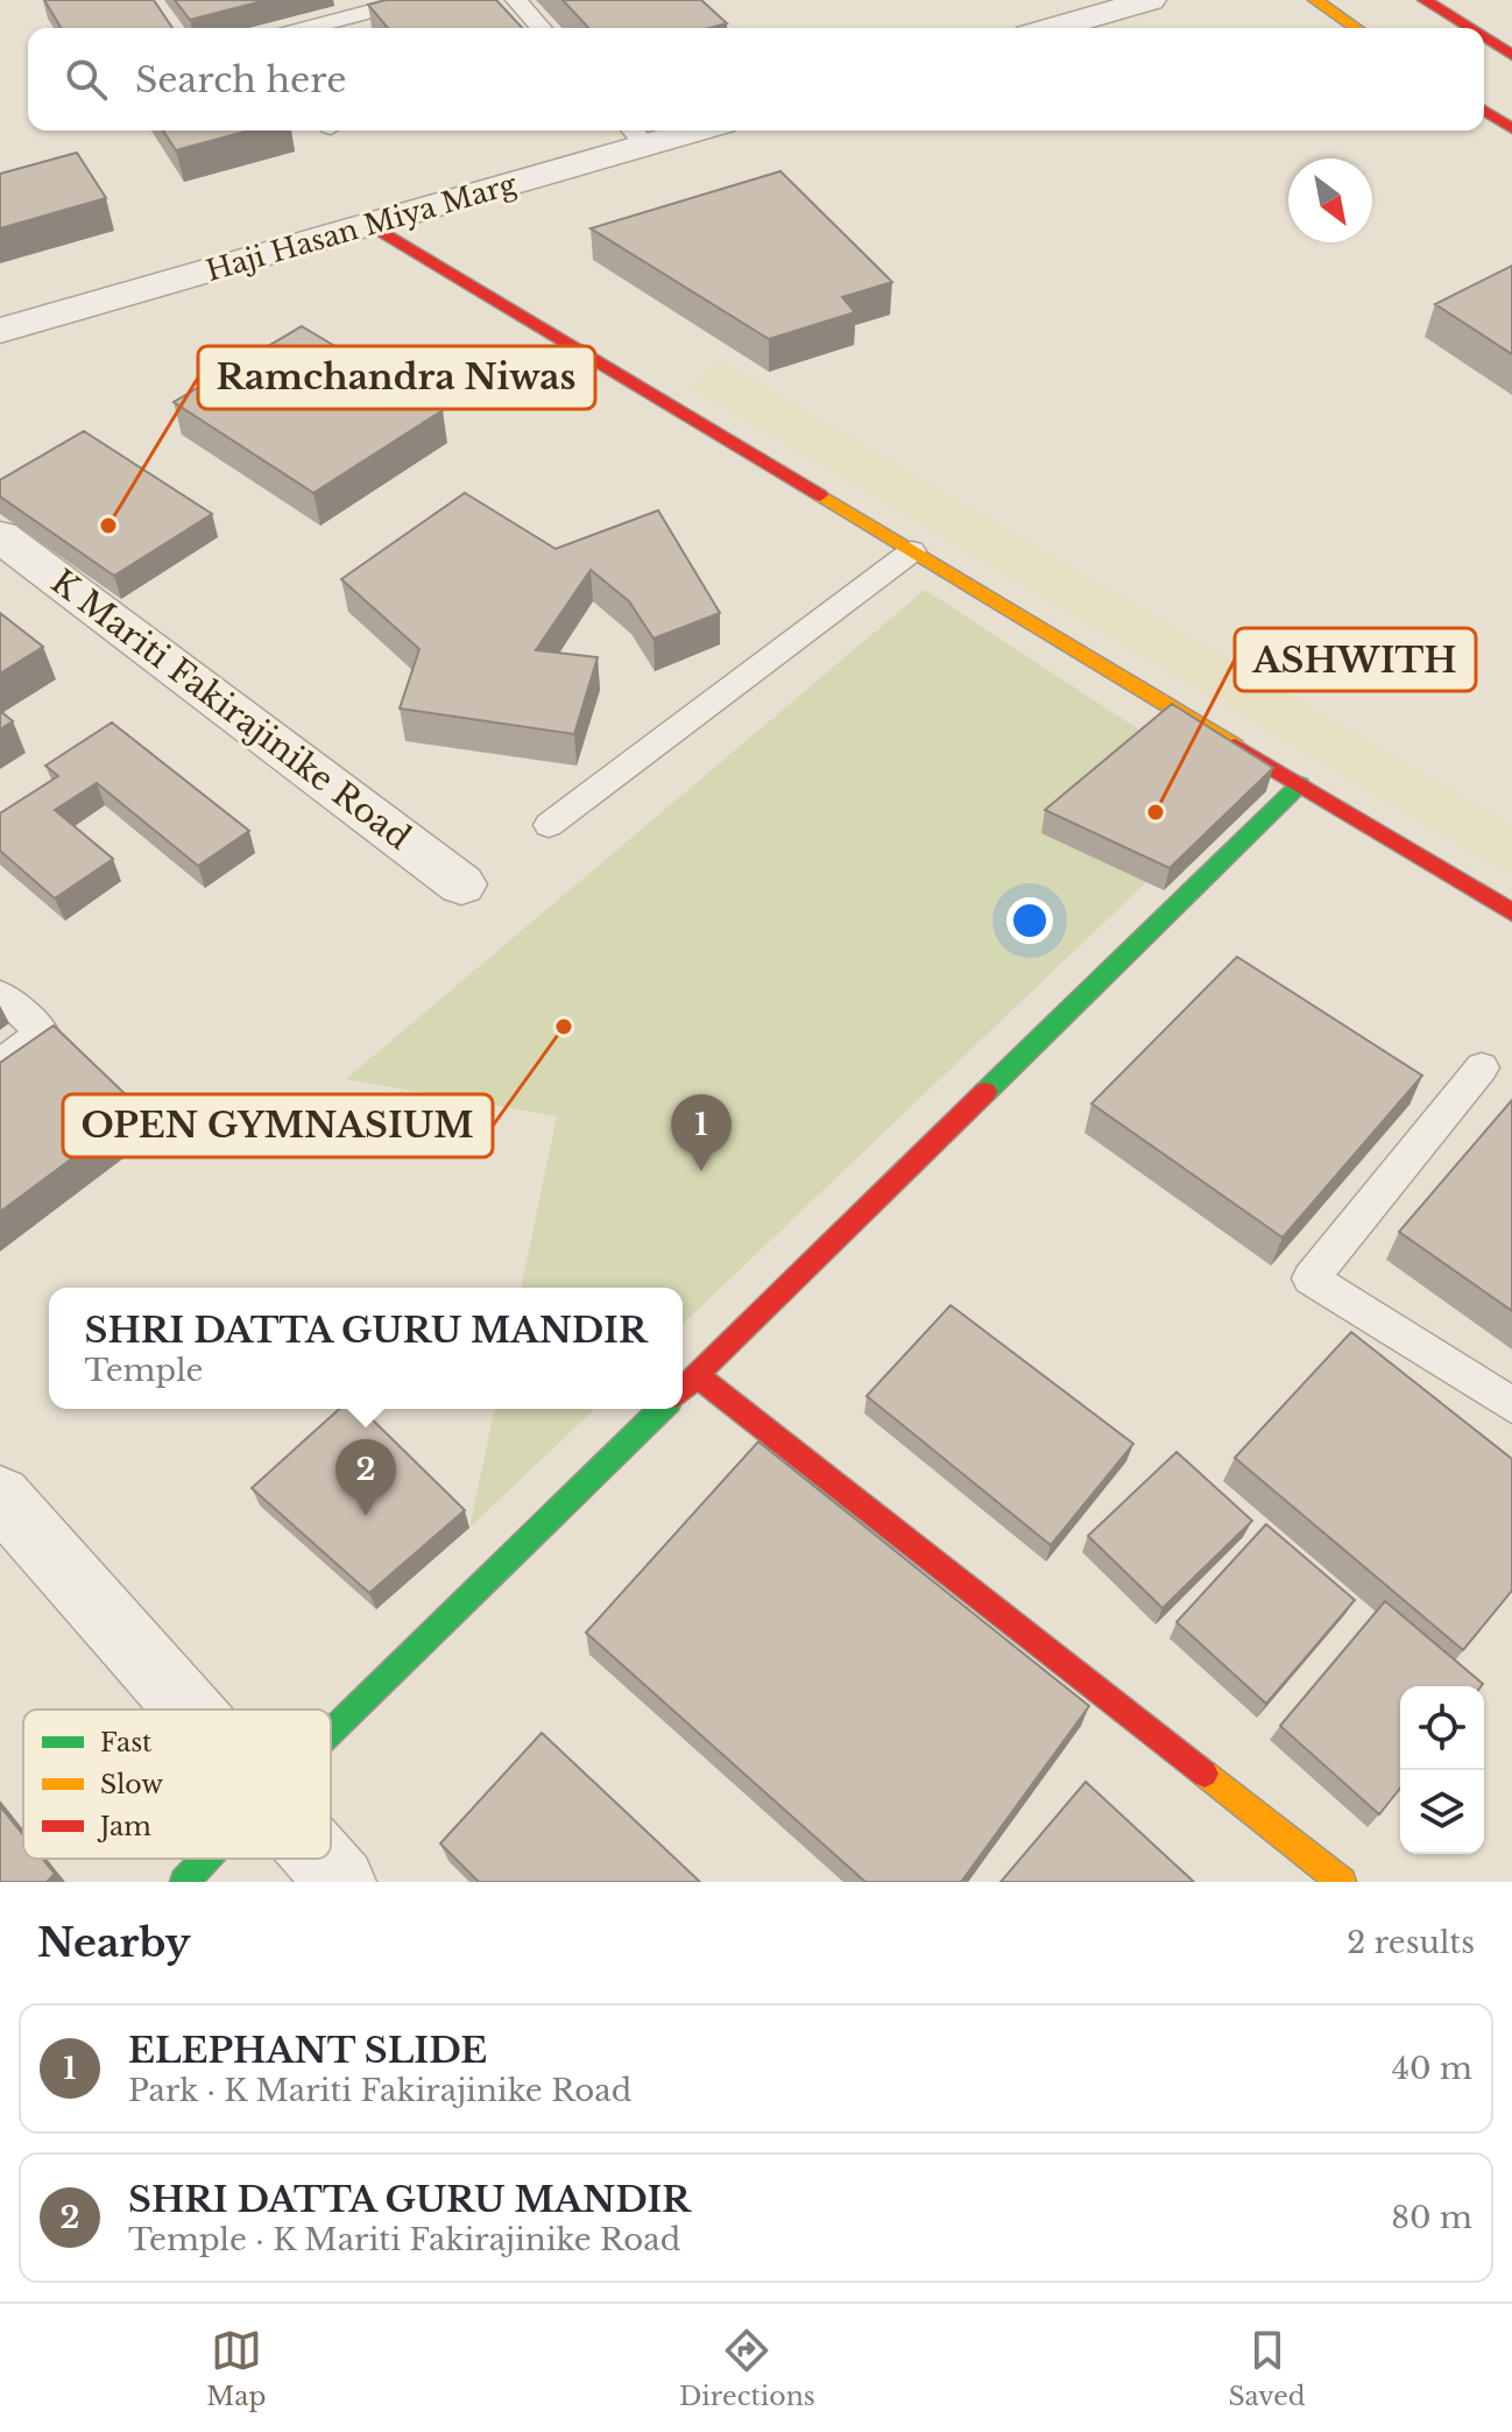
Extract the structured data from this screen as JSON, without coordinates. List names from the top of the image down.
{
  "streets": {
    "street": ["Haji Hasan Miya Marg", "K Mariti Fakirajinike Road"]
  },
  "places": ["Ramchandra Niwas", "ASHWITH", "OPEN GYMNASIUM"],
  "legend": ["Fast", "Slow", "Jam"],
  "north": "bottom right",
  "page": {
    "search": "Search here",
    "pins": ["1", "2"],
    "popup": ["SHRI DATTA GURU MANDIR", "Temple"],
    "heading": ["Nearby", "2 results"],
    "list": [
      {
        "mark": "1",
        "name": "ELEPHANT SLIDE",
        "note": "Park · K Mariti Fakirajinike Road",
        "value": "40 m"
      },
      {
        "mark": "2",
        "name": "SHRI DATTA GURU MANDIR",
        "note": "Temple · K Mariti Fakirajinike Road",
        "value": "80 m"
      }
    ],
    "nav": ["Map", "Directions", "Saved"]
  }
}
